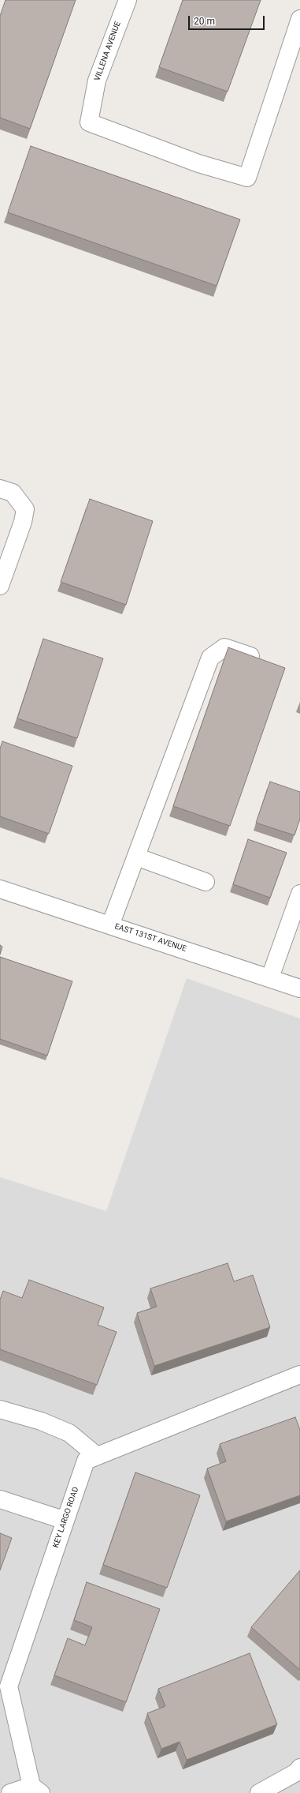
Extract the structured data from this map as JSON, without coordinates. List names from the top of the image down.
{
  "streets": {
    "street": ["VILLENA AVENUE", "EAST 131ST AVENUE", "KEY LARGO ROAD"]
  },
  "scale_bar": "20 m"
}
